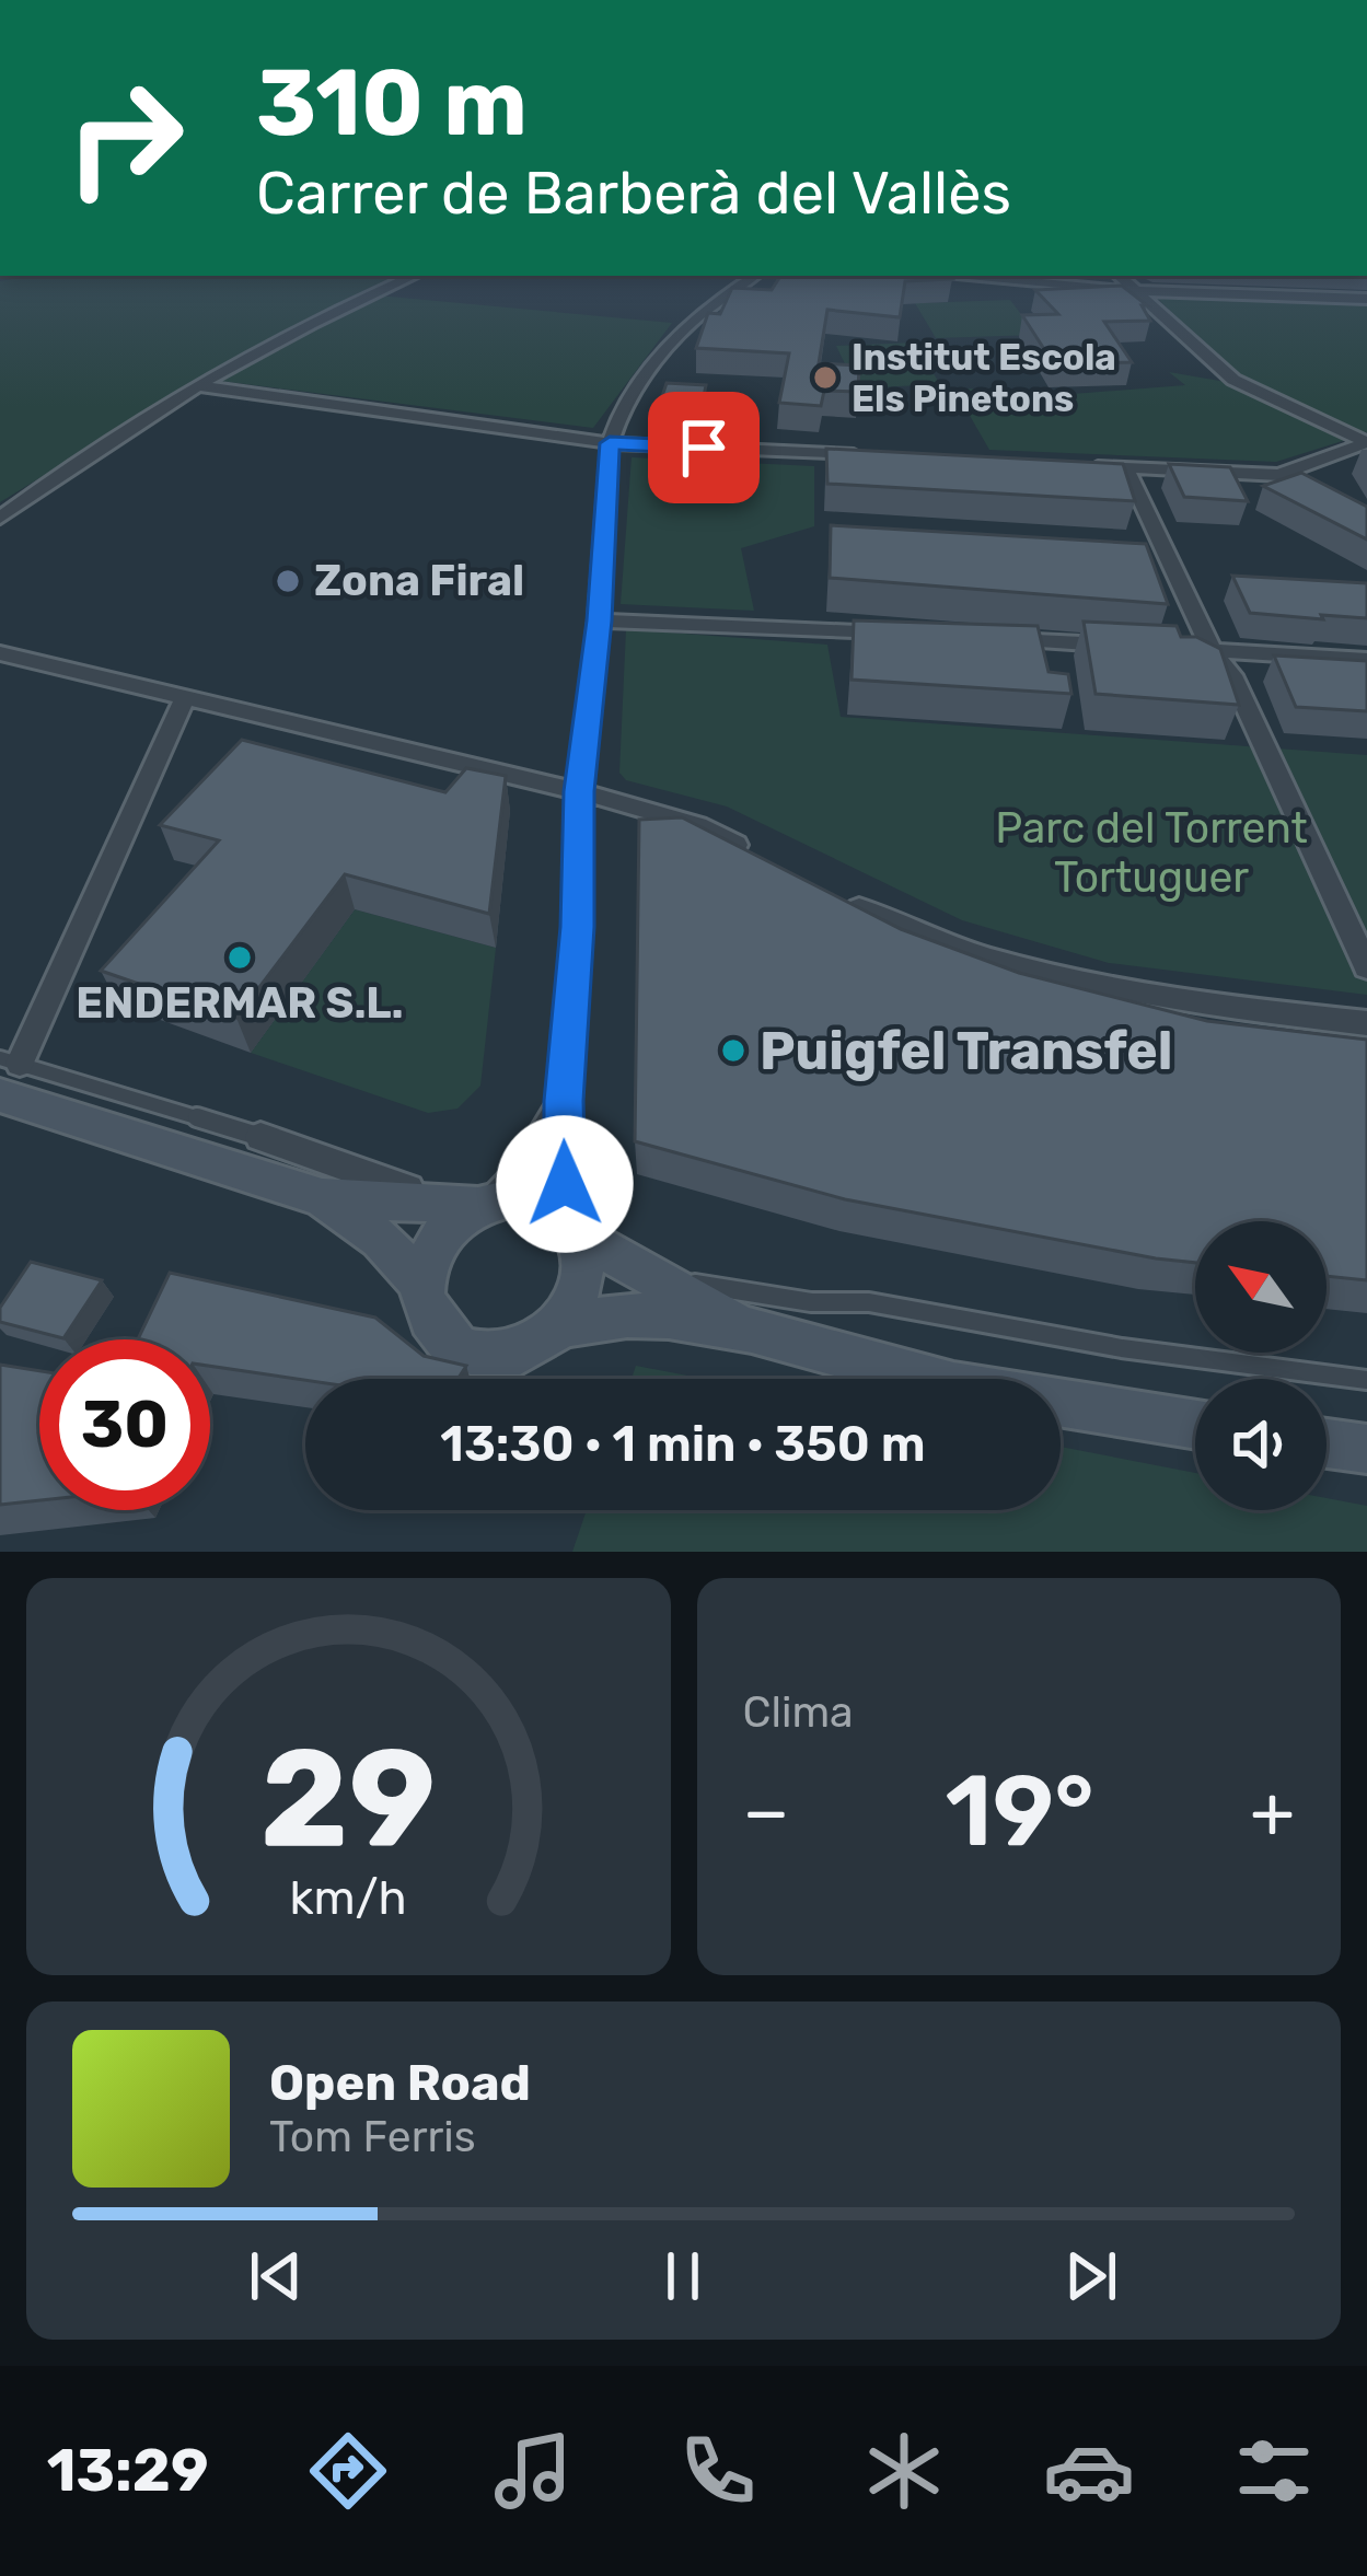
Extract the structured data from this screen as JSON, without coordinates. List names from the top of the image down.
{
  "parks": ["Parc del Torrent Tortuguer"],
  "places": [
    "Institut Escola Els Pinetons",
    "Zona Firal",
    "ENDERMAR S.L.",
    "Puigfel Transfel"
  ],
  "north": "top left",
  "page": {
    "turn": ["310 m", "Carrer de Barberà del Vallès"],
    "limit": "30",
    "trip": "13:30 · 1 min · 350 m",
    "tile": "Clima",
    "heat": ["−", "19°", "+"],
    "song": ["Open Road", "Tom Ferris"],
    "tabs": "13:29",
    "gauge": ["29", "km/h"]
  }
}
